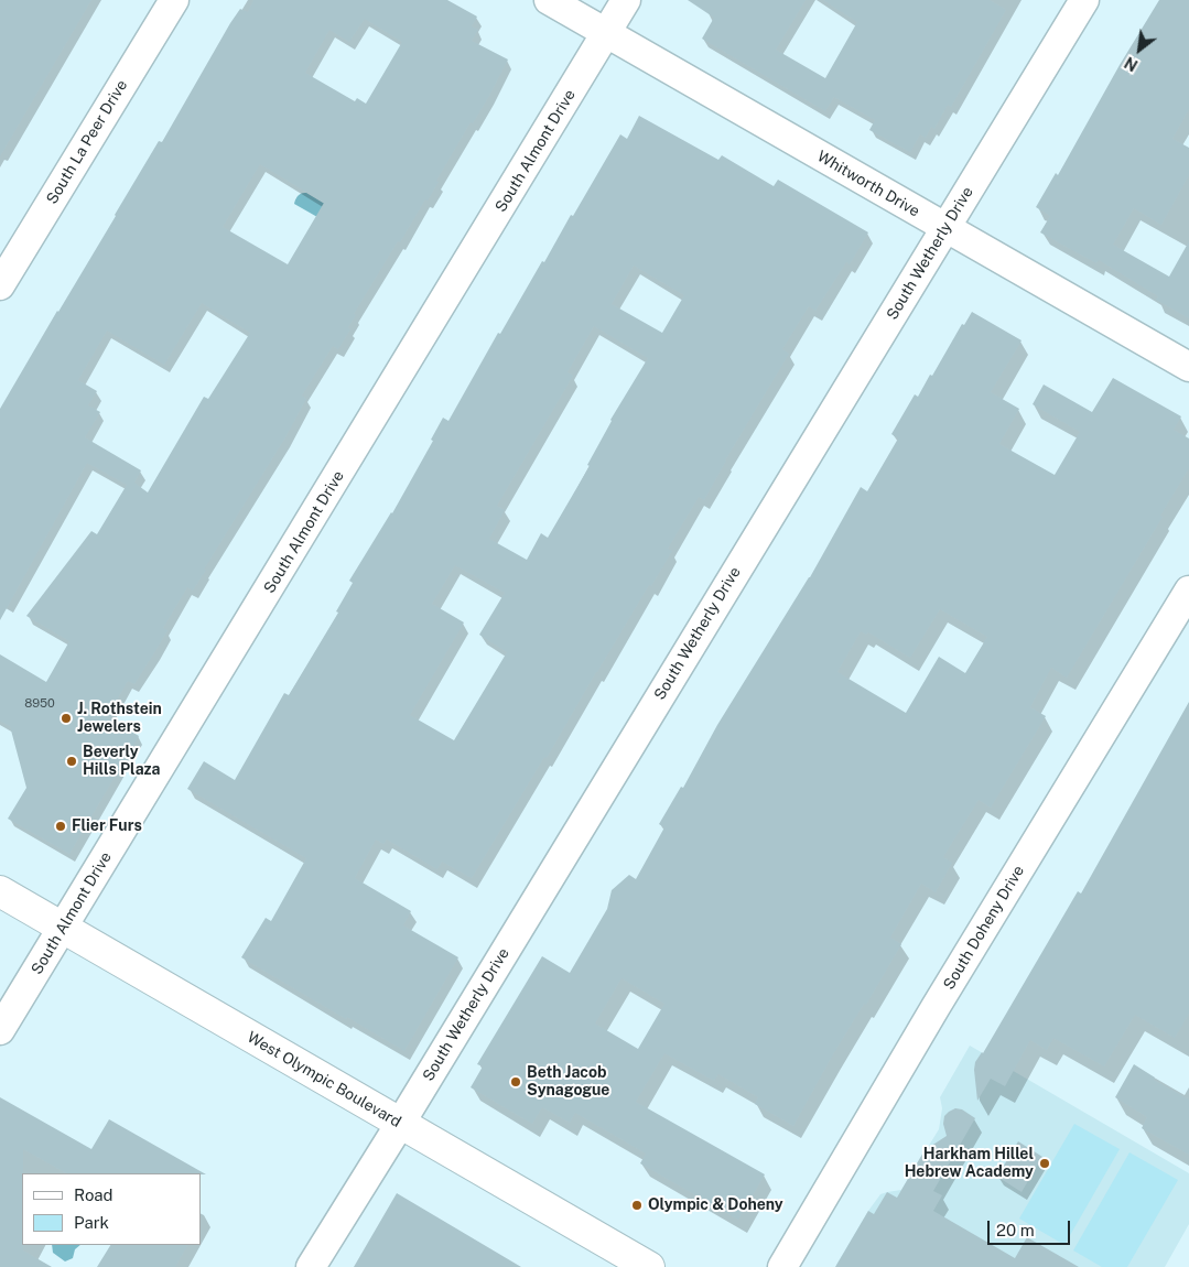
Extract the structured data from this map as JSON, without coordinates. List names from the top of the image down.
{
  "streets": {
    "main road": ["West Olympic Boulevard"],
    "street": [
      "South La Peer Drive",
      "South Almont Drive",
      "Whitworth Drive",
      "South Wetherly Drive",
      "South Doheny Drive"
    ]
  },
  "crossings": [
    ["South Almont Drive", "Whitworth Drive"],
    ["South Almont Drive", "West Olympic Boulevard"],
    ["Whitworth Drive", "South Wetherly Drive"],
    ["South Wetherly Drive", "West Olympic Boulevard"]
  ],
  "places": [
    "J. Rothstein Jewelers",
    "Beverly Hills Plaza",
    "Flier Furs",
    "Beth Jacob Synagogue",
    "Harkham Hillel Hebrew Academy",
    "Olympic & Doheny"
  ],
  "house_numbers": ["8950"],
  "legend": ["Road", "Park"],
  "scale_bar": "20 m",
  "north": "bottom left"
}
